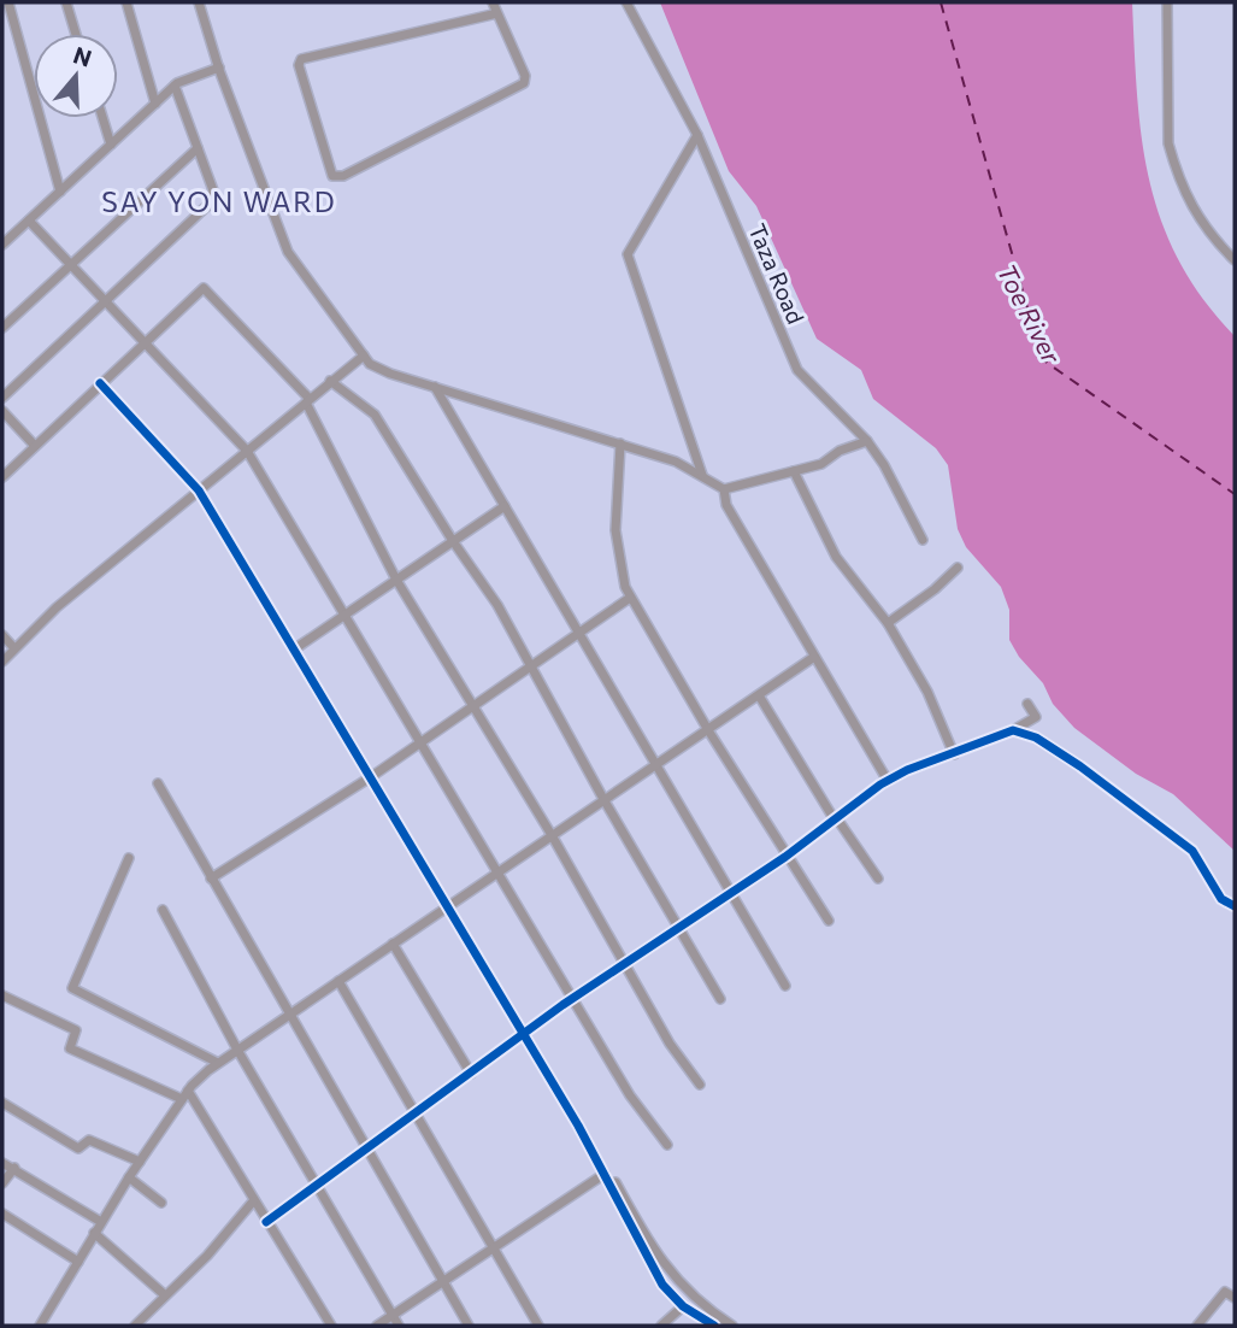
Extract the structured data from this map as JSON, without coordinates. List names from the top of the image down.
{
  "streets": {
    "street": ["Taza Road"]
  },
  "districts": ["SAY YON WARD"],
  "water": ["Toe River"],
  "north": "top"
}
